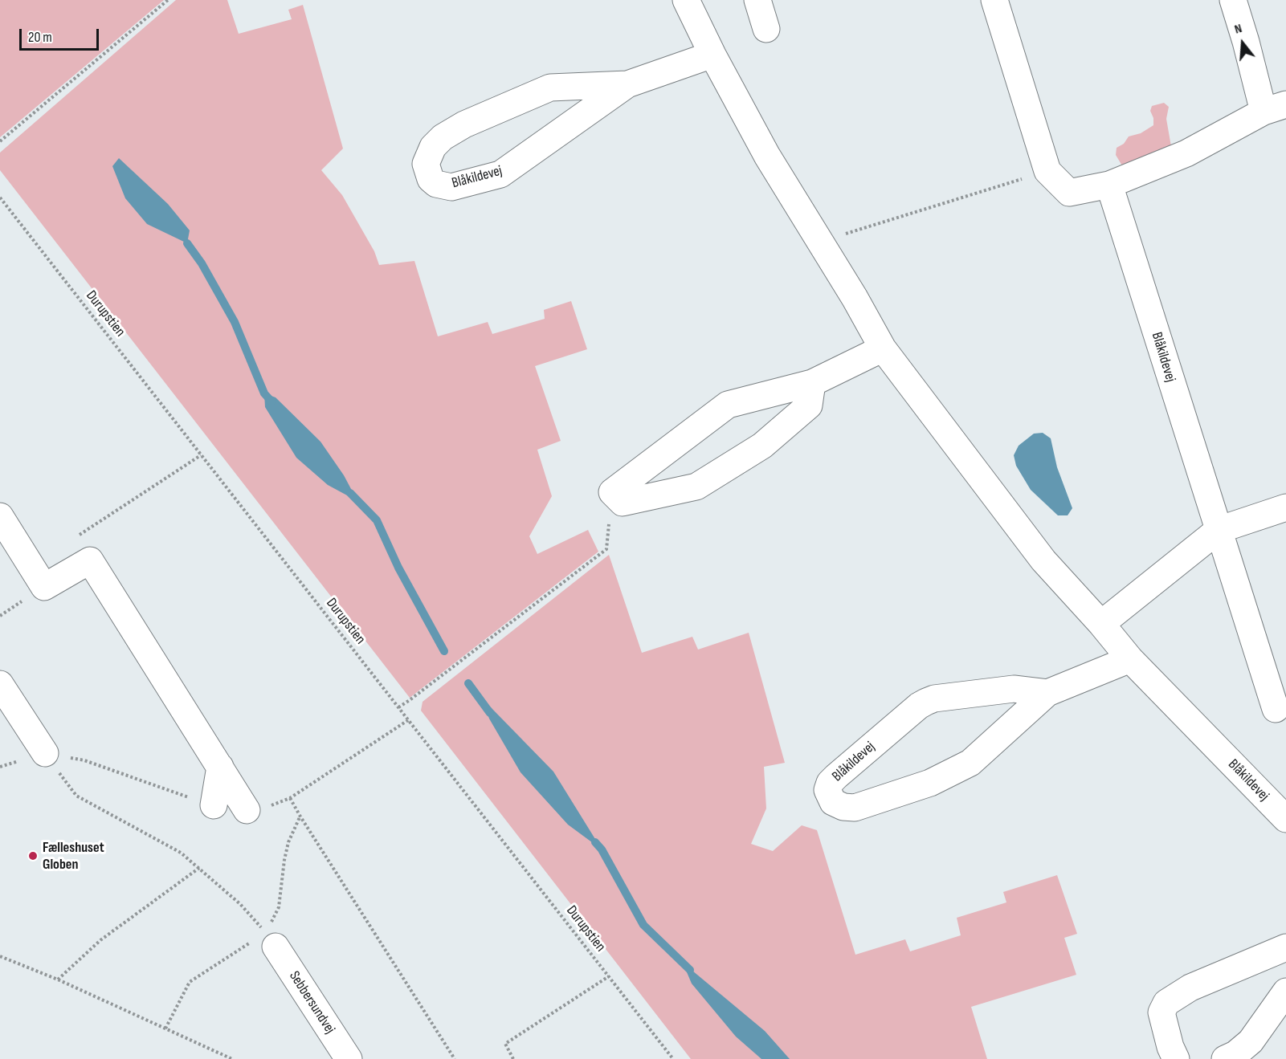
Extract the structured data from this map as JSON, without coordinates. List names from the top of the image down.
{
  "streets": {
    "street": ["Blåkildevej", "Sebbersundvej"],
    "path": ["Durupstien"]
  },
  "places": ["Fælleshuset Globen"],
  "scale_bar": "20 m",
  "north": "top"
}
